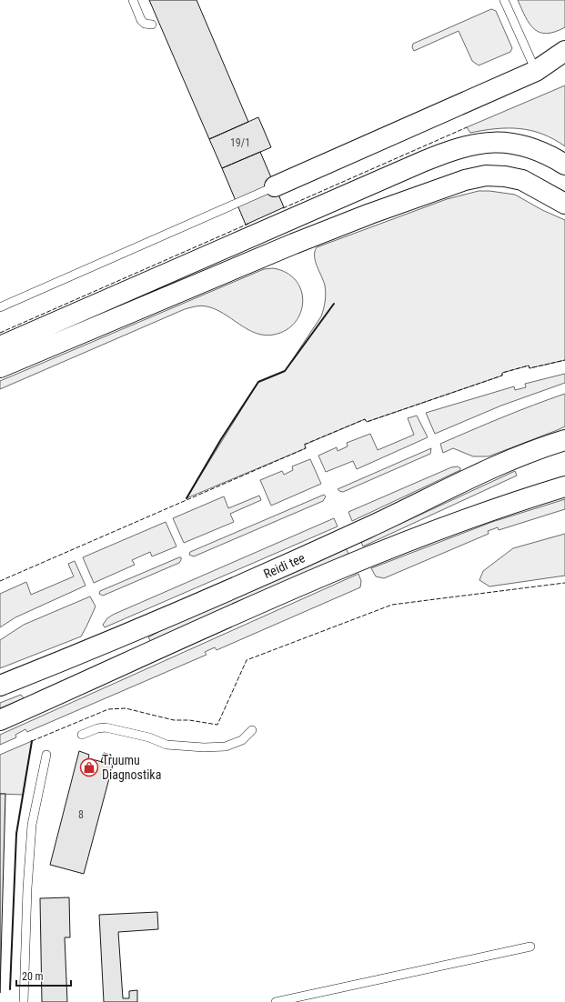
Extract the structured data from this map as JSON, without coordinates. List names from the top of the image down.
{
  "streets": {
    "street": ["Reidi tee"]
  },
  "places": {
    "shop": ["Truumu Diagnostika"]
  },
  "house_numbers": ["19/1", "8"],
  "scale_bar": "20 m"
}
